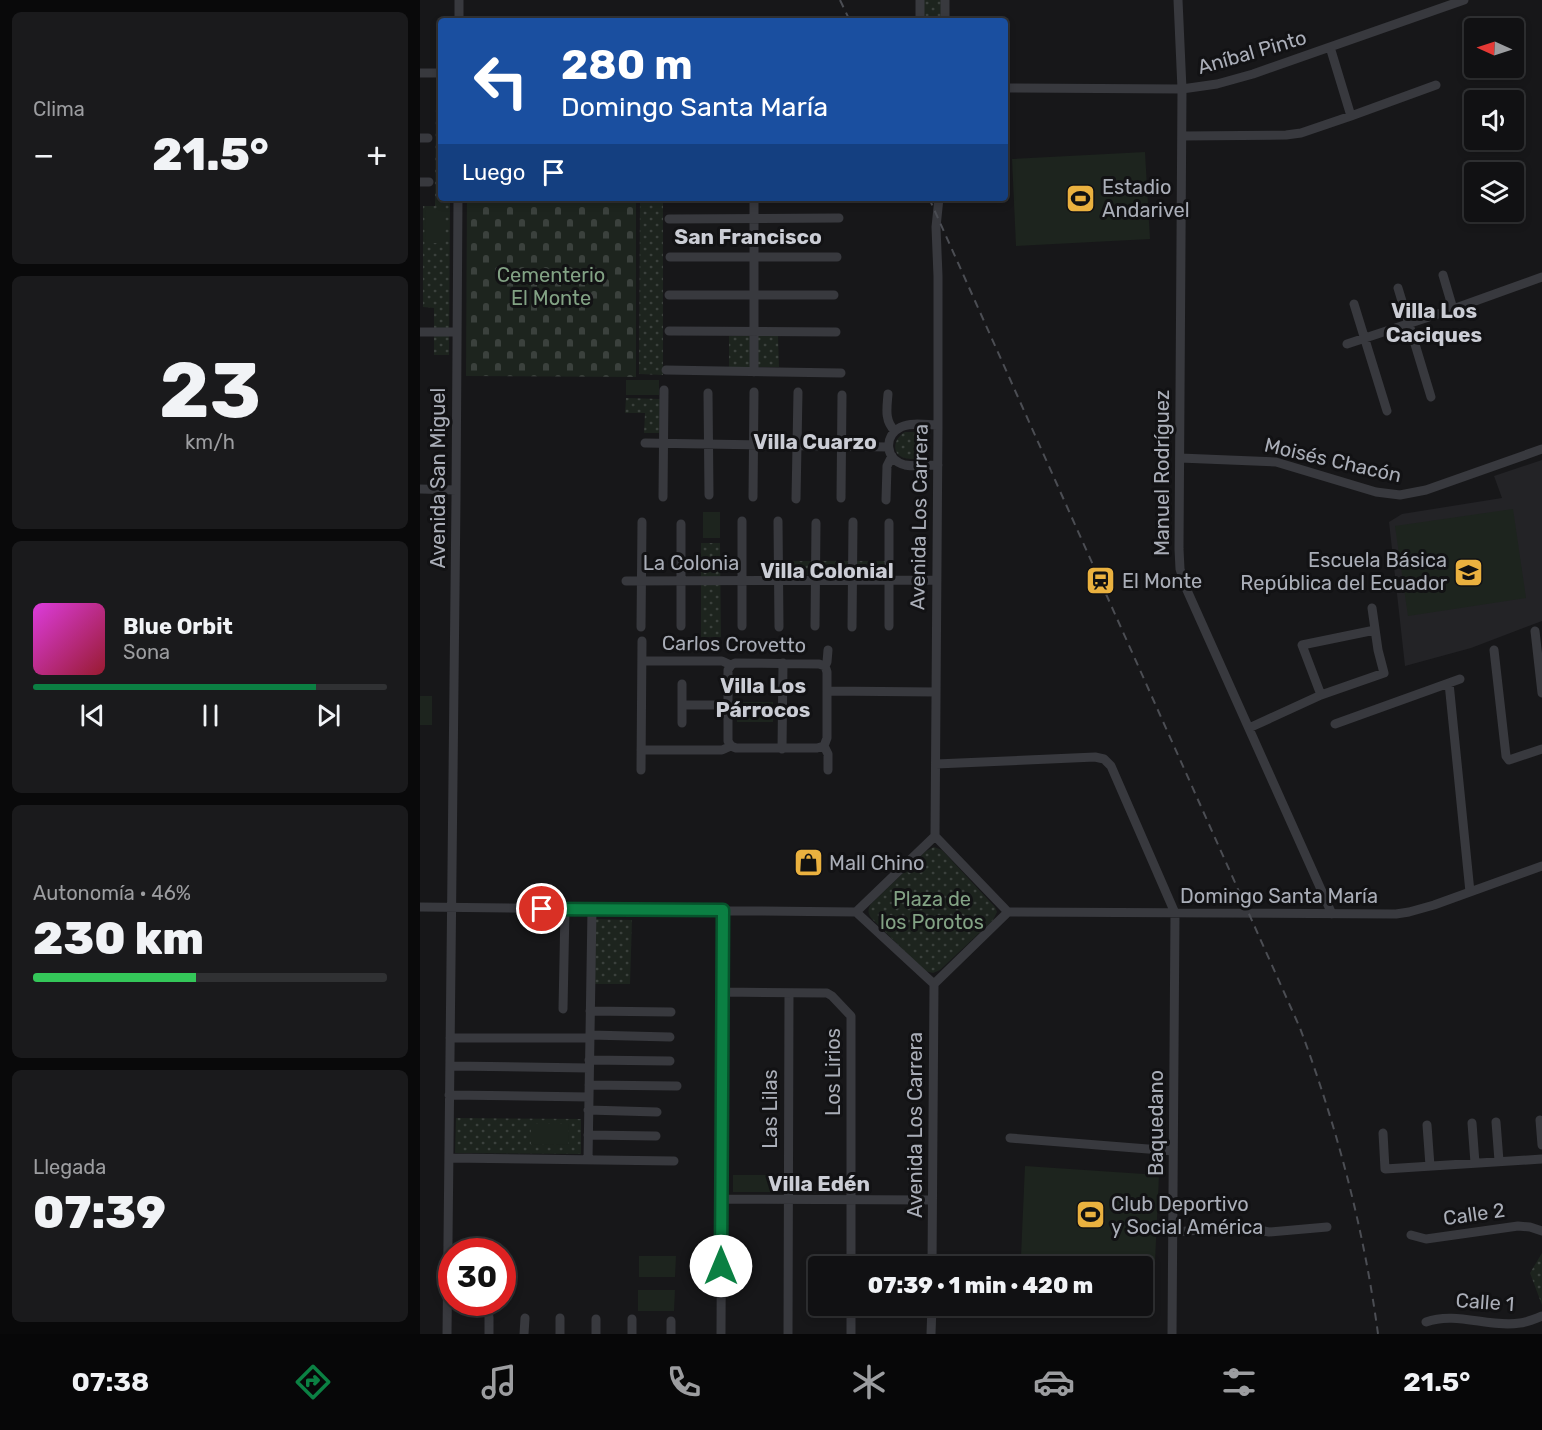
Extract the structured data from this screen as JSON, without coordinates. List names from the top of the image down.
{
  "streets": {
    "street": [
      "Aníbal Pinto",
      "Moisés Chacón",
      "Manuel Rodríguez",
      "Avenida San Miguel",
      "Avenida Los Carrera",
      "La Colonia",
      "Carlos Crovetto",
      "Domingo Santa María",
      "Los Lirios",
      "Las Lilas",
      "Baquedano",
      "Calle 2",
      "Calle 1"
    ]
  },
  "crossings": [
    ["Aníbal Pinto", "Manuel Rodríguez"],
    ["Moisés Chacón", "Manuel Rodríguez"],
    ["Manuel Rodríguez", "Domingo Santa María"],
    ["Avenida Los Carrera", "La Colonia"],
    ["Domingo Santa María", "Baquedano"],
    ["Los Lirios", "Las Lilas"]
  ],
  "districts": [
    "San Francisco",
    "Villa Los Caciques",
    "Villa Cuarzo",
    "Villa Colonial",
    "Villa Los Párrocos",
    "Villa Edén"
  ],
  "parks": ["Cementerio El Monte", "Plaza de los Porotos"],
  "places": {
    "sports": ["Estadio Andarivel", "Club Deportivo y Social América"],
    "school or university": ["Escuela Básica República del Ecuador"],
    "station": ["El Monte"],
    "shop": ["Mall Chino"]
  },
  "north": "left",
  "page": {
    "tile": [
      "Clima",
      ["23", "km/h"],
      ["Autonomía · 46%", "230 km"],
      ["Llegada", "07:39"]
    ],
    "turn": ["280 m", "Domingo Santa María"],
    "heat": ["−", "21.5°", "+"],
    "then": "Luego",
    "song": ["Blue Orbit", "Sona"],
    "limit": "30",
    "trip": "07:39 · 1 min · 420 m",
    "tabs": ["07:38", "21.5°"]
  }
}
